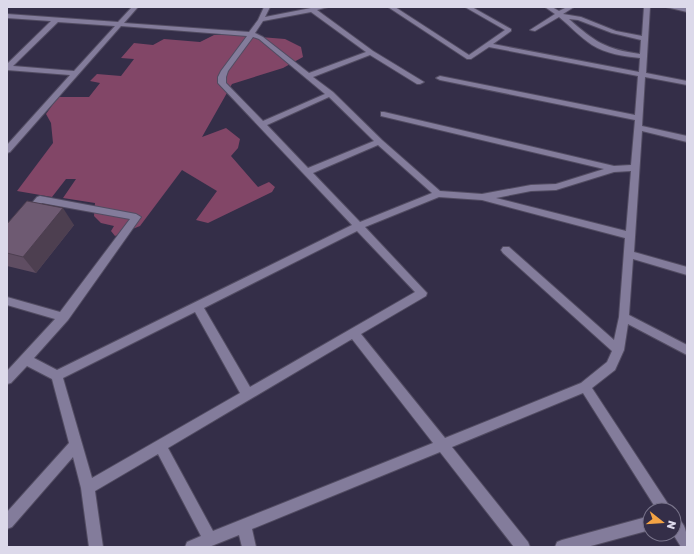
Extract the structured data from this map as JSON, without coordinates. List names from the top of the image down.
{
  "north": "right"
}
